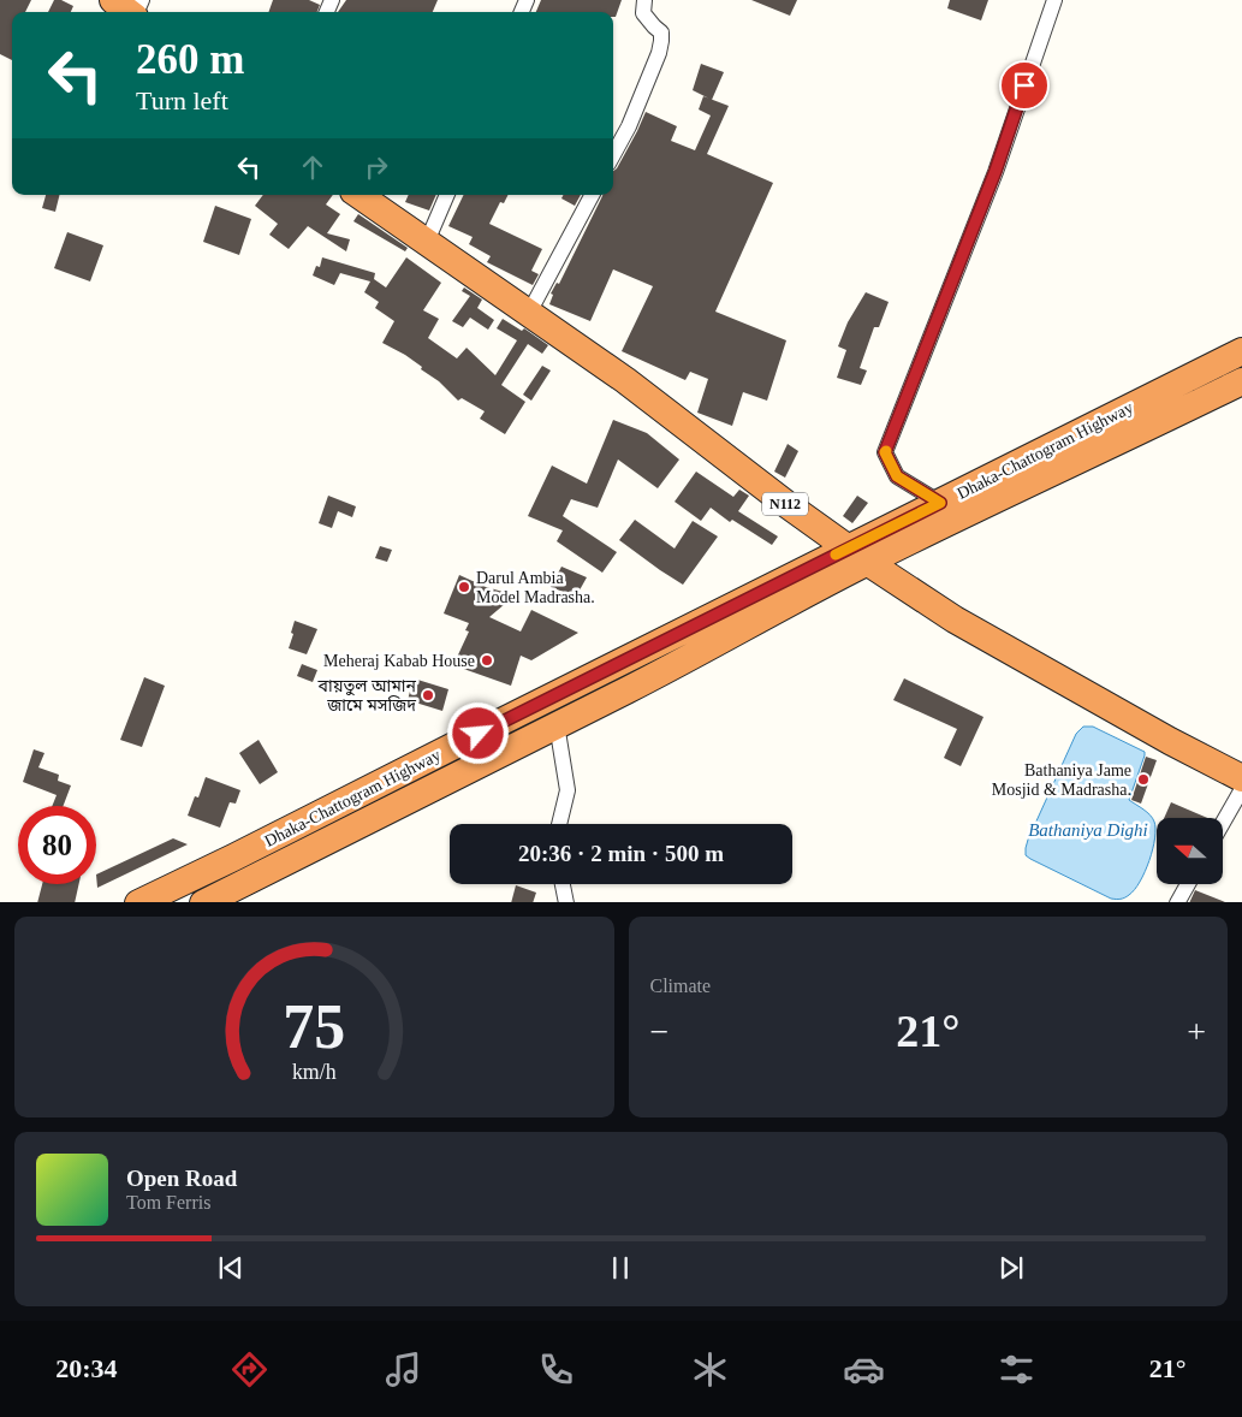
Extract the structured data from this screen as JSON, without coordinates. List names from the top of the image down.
{
  "streets": {
    "highway": ["Dhaka-Chattogram Highway", "N112"]
  },
  "crossings": [
    ["Dhaka-Chattogram Highway", "N112"]
  ],
  "water": ["Bathaniya Dighi"],
  "places": [
    "Darul Ambia Model Madrasha.",
    "Meheraj Kabab House",
    "বায়তুল আমান জামে মসজিদ",
    "Bathaniya Jame Mosjid & Madrasha."
  ],
  "north": "left",
  "page": {
    "turn": ["260 m", "Turn left"],
    "limit": "80",
    "trip": "20:36 · 2 min · 500 m",
    "tile": "Climate",
    "heat": ["−", "21°", "+"],
    "song": ["Open Road", "Tom Ferris"],
    "tabs": ["20:34", "21°"],
    "gauge": ["75", "km/h"]
  }
}
